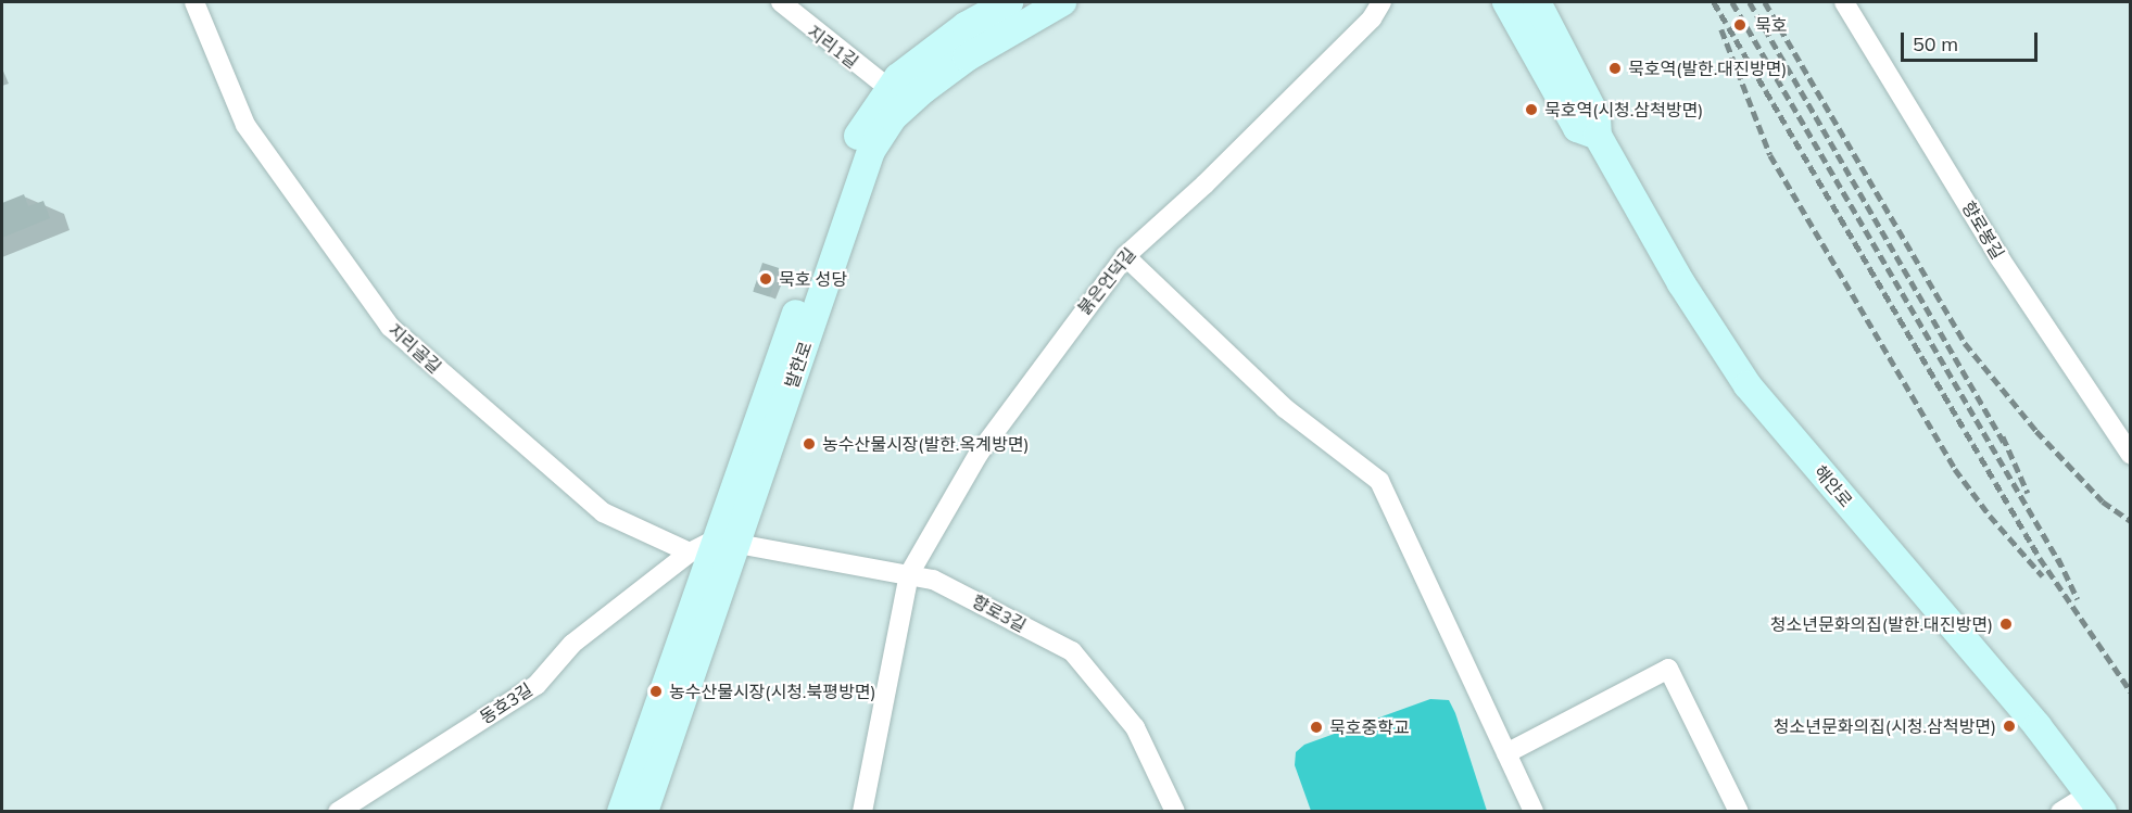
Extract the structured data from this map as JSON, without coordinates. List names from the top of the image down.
{
  "streets": {
    "street": [
      "지리1길",
      "향로봉길",
      "붉은언덕길",
      "지리골길",
      "발한로",
      "해안로",
      "향로3길",
      "동호3길"
    ]
  },
  "crossings": [
    ["지리1길", "발한로"],
    ["붉은언덕길", "향로3길"],
    ["지리골길", "동호3길"],
    ["발한로", "향로3길"]
  ],
  "places": [
    "묵호",
    "묵호역(발한.대진방면)",
    "묵호역(시청.삼척방면)",
    "묵호 성당",
    "농수산물시장(발한.옥계방면)",
    "청소년문화의집(발한.대진방면)",
    "농수산물시장(시청.북평방면)",
    "청소년문화의집(시청.삼척방면)",
    "묵호중학교"
  ],
  "scale_bar": "50 m"
}
